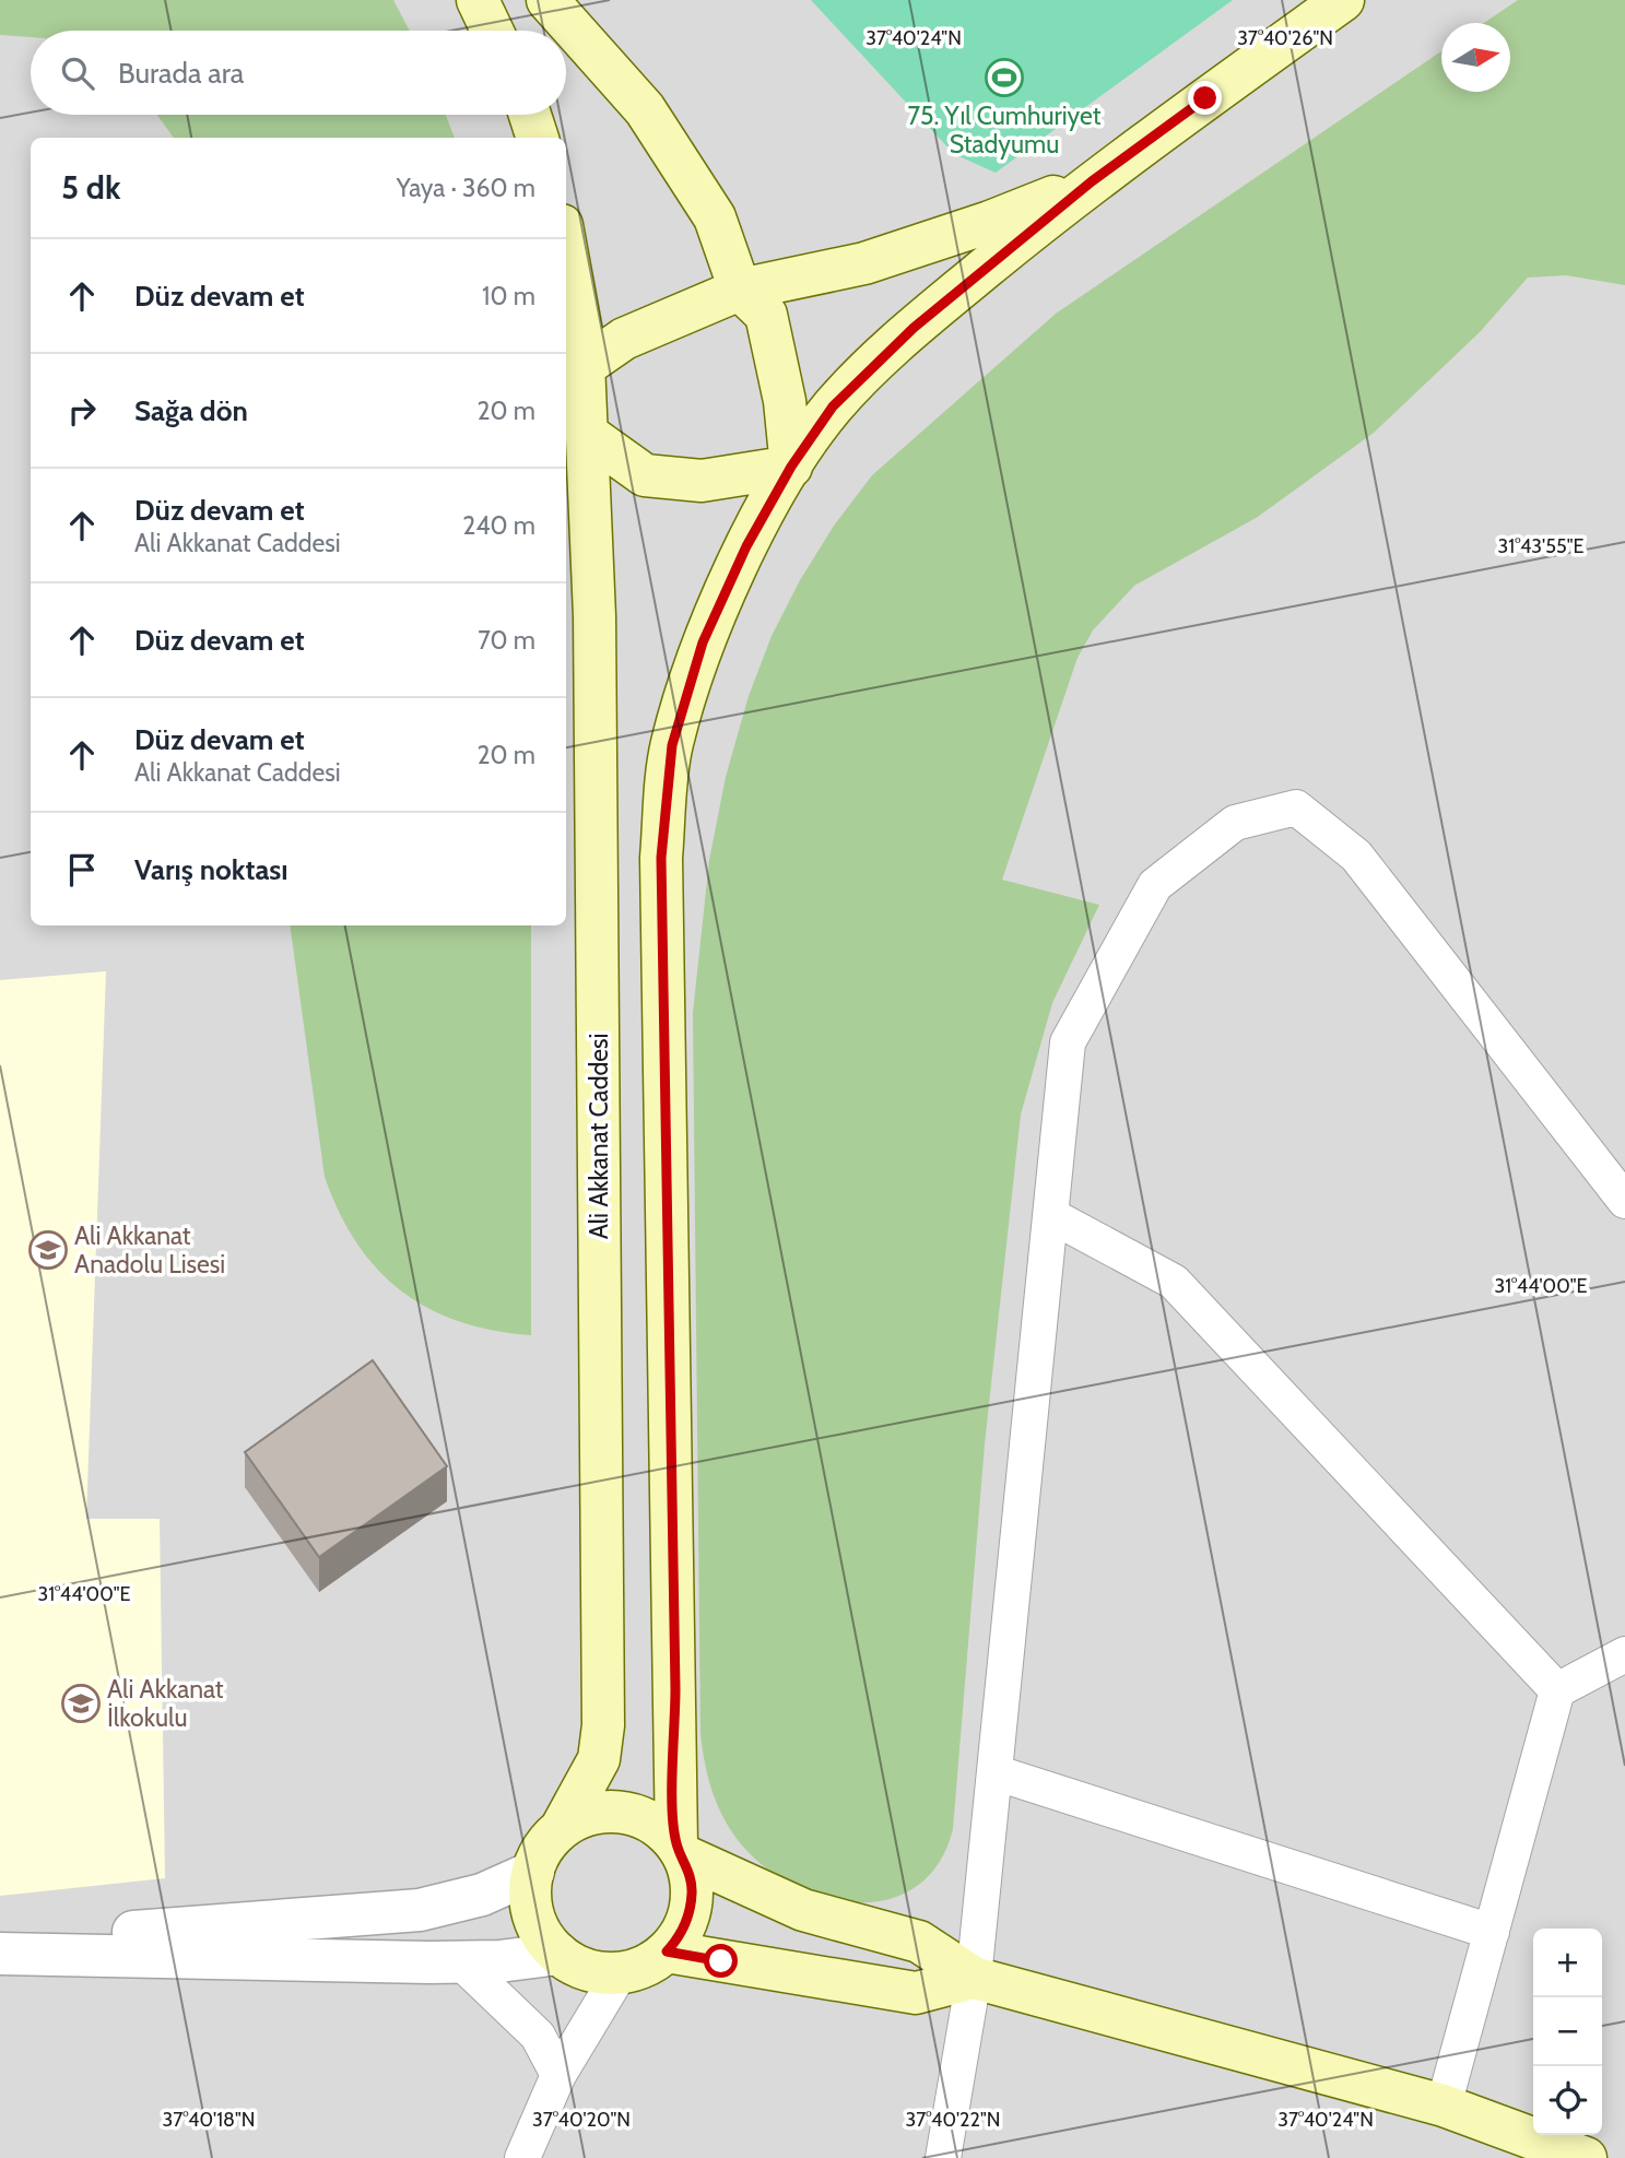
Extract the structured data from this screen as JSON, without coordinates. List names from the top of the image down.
{
  "streets": {
    "main road": ["Ali Akkanat Caddesi"]
  },
  "places": {
    "sports": ["75. Yıl Cumhuriyet Stadyumu"],
    "school or university": ["Ali Akkanat Anadolu Lisesi", "Ali Akkanat İlkokulu"]
  },
  "north": "right",
  "page": {
    "search": "Burada ara",
    "heading": ["5 dk", "Yaya · 360 m"],
    "list": [
      ["Düz devam et", "10 m"],
      ["Sağa dön", "20 m"],
      ["Düz devam et", "Ali Akkanat Caddesi", "240 m"],
      ["Düz devam et", "70 m"],
      ["Düz devam et", "Ali Akkanat Caddesi", "20 m"],
      "Varış noktası"
    ],
    "map_buttons": ["+", "−"]
  },
  "coordinates": [
    "37°40'24\"N",
    "37°40'26\"N",
    "31°43'55\"E",
    "31°44'00\"E",
    "37°40'18\"N",
    "37°40'20\"N",
    "37°40'22\"N"
  ]
}
